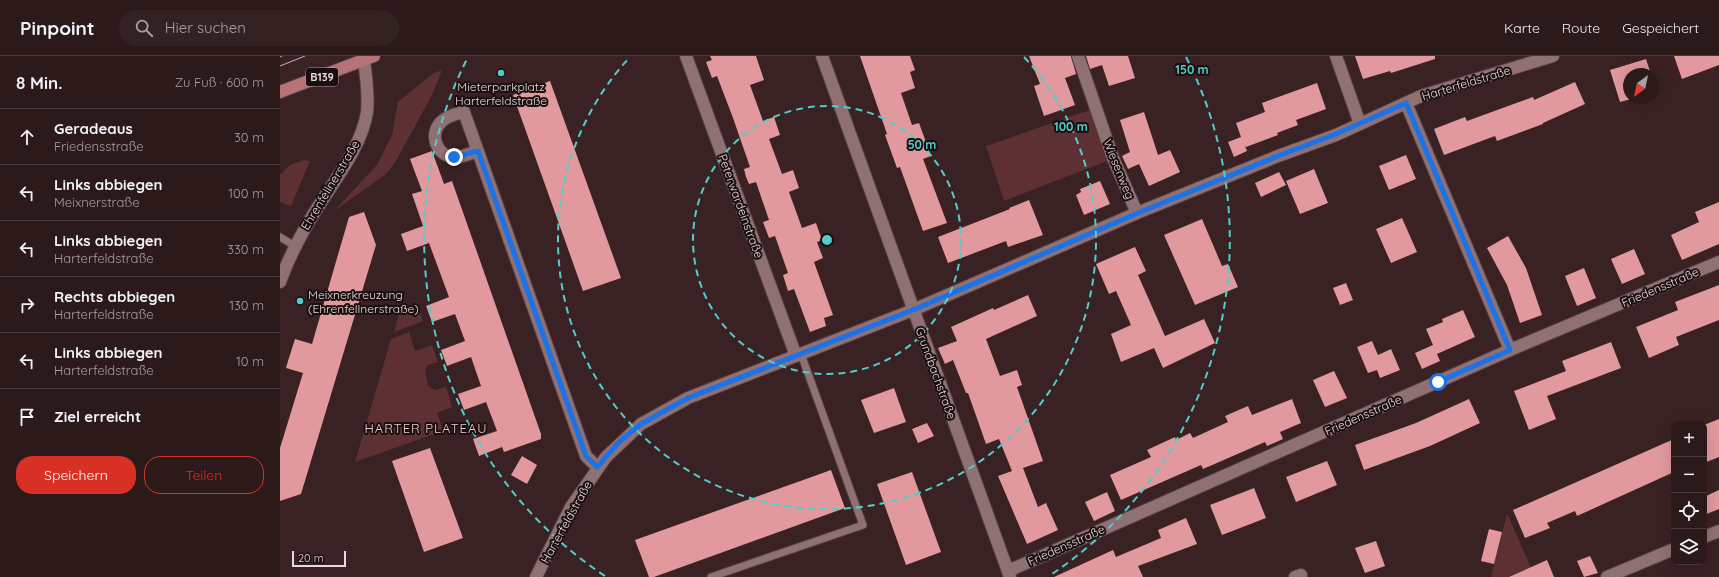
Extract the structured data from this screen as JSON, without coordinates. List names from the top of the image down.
{
  "streets": {
    "main road": ["B139"],
    "street": [
      "Harterfeldstraße",
      "Wiesenweg",
      "Ehrenfellnerstraße",
      "Peterwardeinstraße",
      "Friedensstraße",
      "Grundbachstraße"
    ]
  },
  "crossings": [
    ["B139", "Ehrenfellnerstraße"],
    ["Harterfeldstraße", "Wiesenweg"],
    ["Harterfeldstraße", "Peterwardeinstraße"],
    ["Harterfeldstraße", "Grundbachstraße"],
    ["Friedensstraße", "Grundbachstraße"]
  ],
  "districts": ["HARTER PLATEAU"],
  "places": ["Mieterparkplatz Harterfeldstraße", "Meixnerkreuzung (Ehrenfellnerstraße)"],
  "scale_bar": "20 m",
  "north": "bottom left",
  "page": {
    "header": "Pinpoint",
    "search": "Hier suchen",
    "nav": ["Karte", "Route", "Gespeichert"],
    "heading": ["8 Min.", "Zu Fuß · 600 m"],
    "list": [
      ["Geradeaus", "Friedensstraße", "30 m"],
      ["Links abbiegen", "Meixnerstraße", "100 m"],
      ["Links abbiegen", "Harterfeldstraße", "330 m"],
      ["Rechts abbiegen", "Harterfeldstraße", "130 m"],
      ["Links abbiegen", "Harterfeldstraße", "10 m"],
      "Ziel erreicht"
    ],
    "map_buttons": ["+", "−"],
    "buttons": ["Speichern", "Teilen"],
    "scale": "20 m"
  },
  "rings": ["150 m", "100 m", "50 m"]
}
